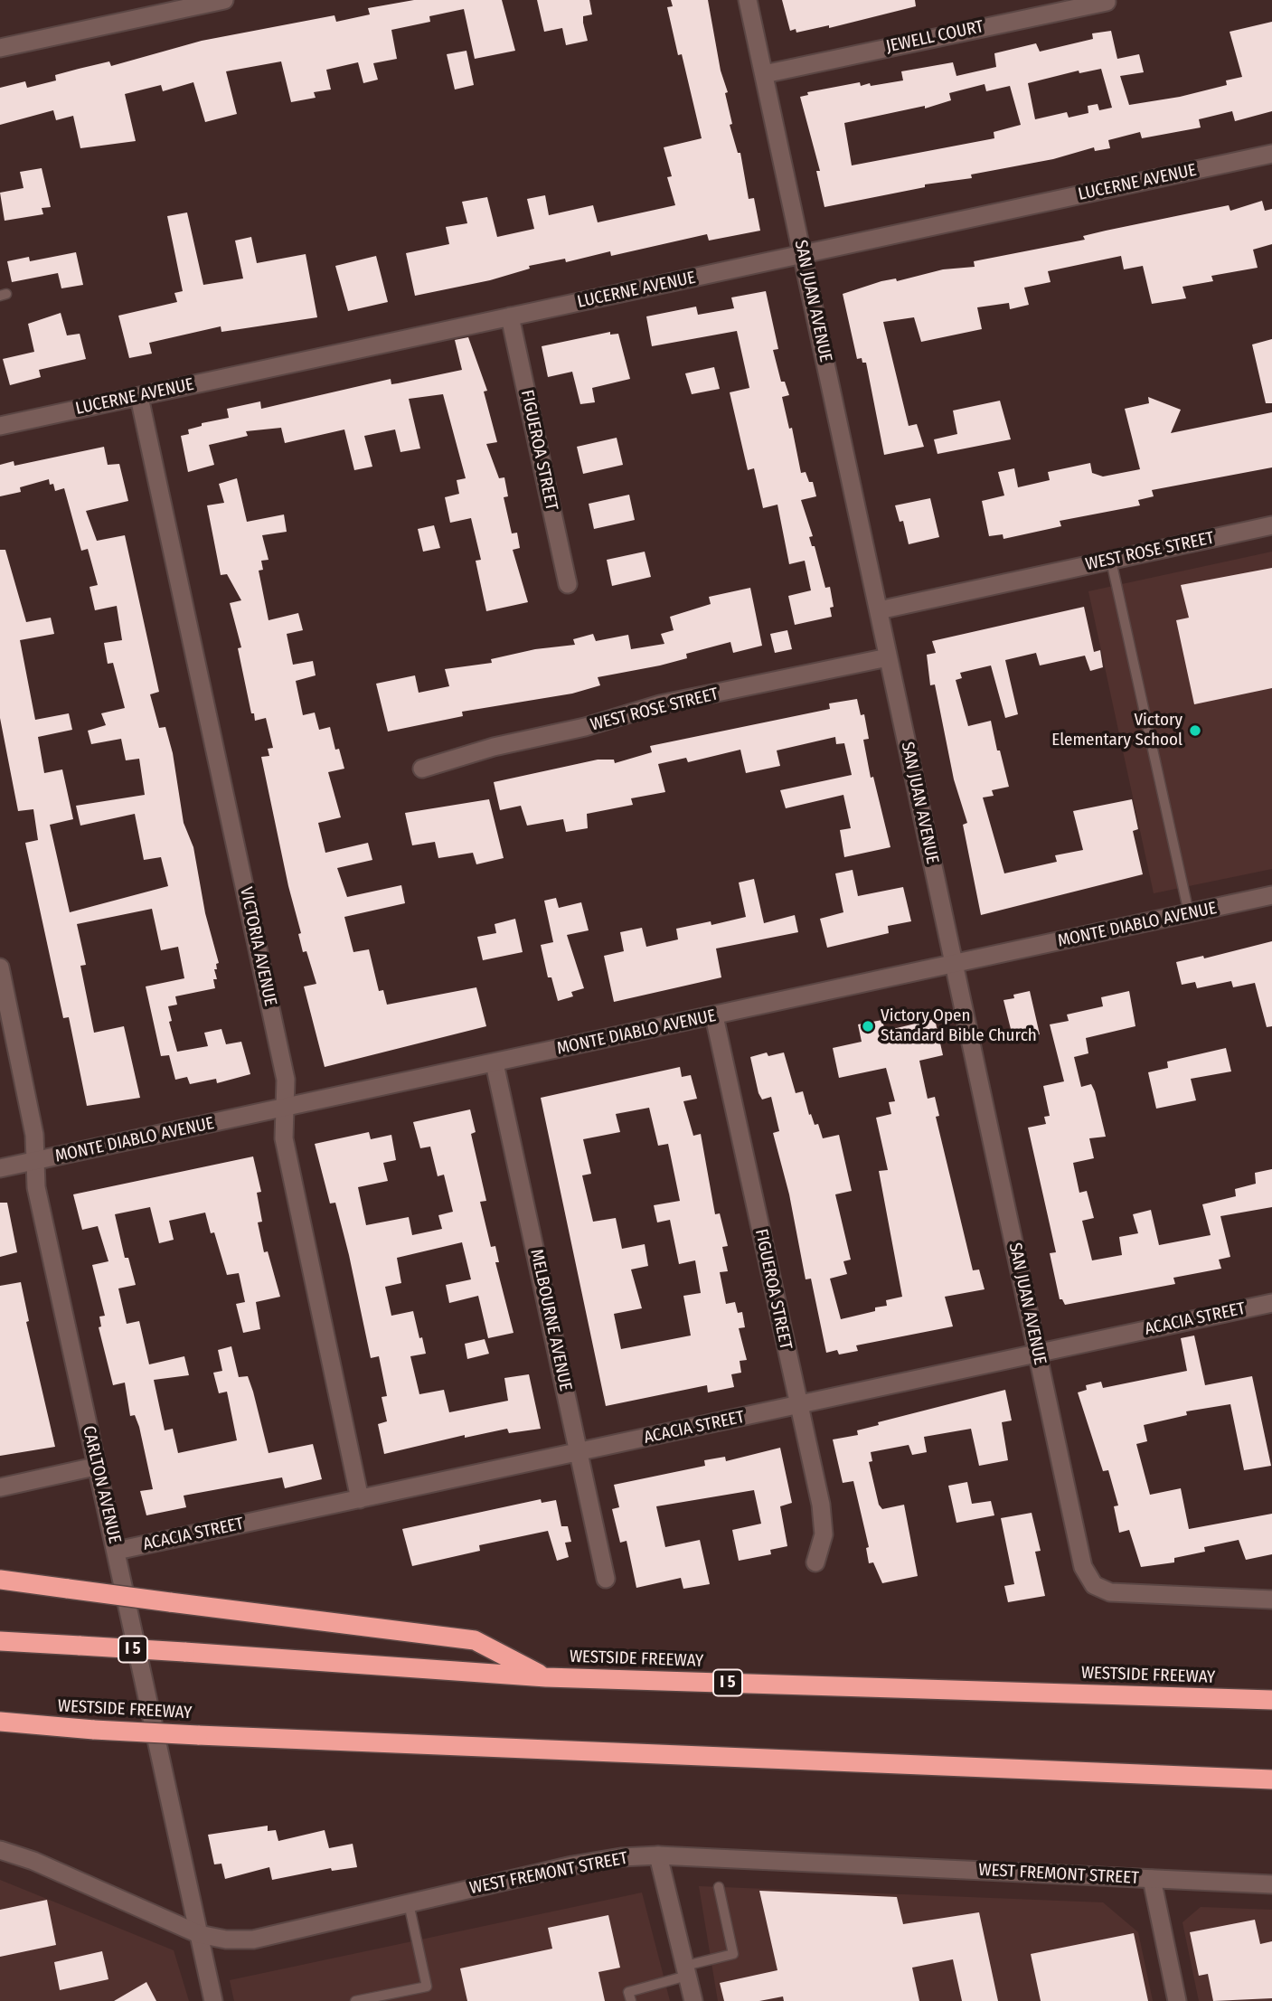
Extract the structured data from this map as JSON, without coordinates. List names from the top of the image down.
{
  "streets": {
    "highway": ["I 5", "WESTSIDE FREEWAY"],
    "street": [
      "JEWELL COURT",
      "LUCERNE AVENUE",
      "SAN JUAN AVENUE",
      "FIGUEROA STREET",
      "WEST ROSE STREET",
      "MONTE DIABLO AVENUE",
      "VICTORIA AVENUE",
      "ACACIA STREET",
      "MELBOURNE AVENUE",
      "CARLTON AVENUE",
      "WEST FREMONT STREET"
    ]
  },
  "crossings": [
    ["JEWELL COURT", "SAN JUAN AVENUE"],
    ["LUCERNE AVENUE", "SAN JUAN AVENUE"],
    ["LUCERNE AVENUE", "FIGUEROA STREET"],
    ["LUCERNE AVENUE", "VICTORIA AVENUE"],
    ["SAN JUAN AVENUE", "WEST ROSE STREET"],
    ["SAN JUAN AVENUE", "MONTE DIABLO AVENUE"],
    ["SAN JUAN AVENUE", "ACACIA STREET"],
    ["FIGUEROA STREET", "MONTE DIABLO AVENUE"],
    ["FIGUEROA STREET", "ACACIA STREET"],
    ["MONTE DIABLO AVENUE", "VICTORIA AVENUE"],
    ["MONTE DIABLO AVENUE", "MELBOURNE AVENUE"],
    ["MONTE DIABLO AVENUE", "CARLTON AVENUE"],
    ["VICTORIA AVENUE", "ACACIA STREET"],
    ["ACACIA STREET", "MELBOURNE AVENUE"],
    ["ACACIA STREET", "CARLTON AVENUE"],
    ["CARLTON AVENUE", "WEST FREMONT STREET"]
  ],
  "places": ["Victory Elementary School", "Victory Open Standard Bible Church"]
}
